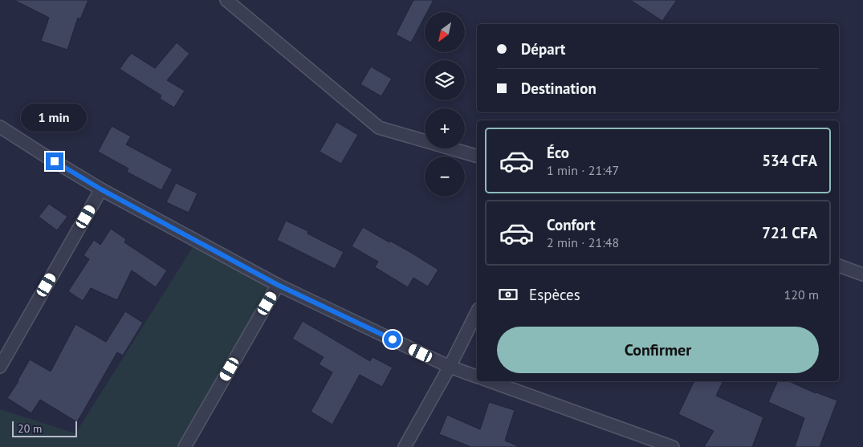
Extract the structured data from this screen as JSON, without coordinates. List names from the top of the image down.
{
  "scale_bar": "20 m",
  "north": "bottom left",
  "page": {
    "map_buttons": ["+", "−"],
    "banner": ["Départ", "Destination"],
    "bubble": "1 min",
    "list": [
      {
        "name": "Éco",
        "note": "1 min · 21:47",
        "value": "534 CFA"
      },
      {
        "name": "Confort",
        "note": "2 min · 21:48",
        "value": "721 CFA"
      }
    ],
    "pay": ["Espèces", "120 m"],
    "buttons": "Confirmer",
    "scale": "20 m"
  }
}
